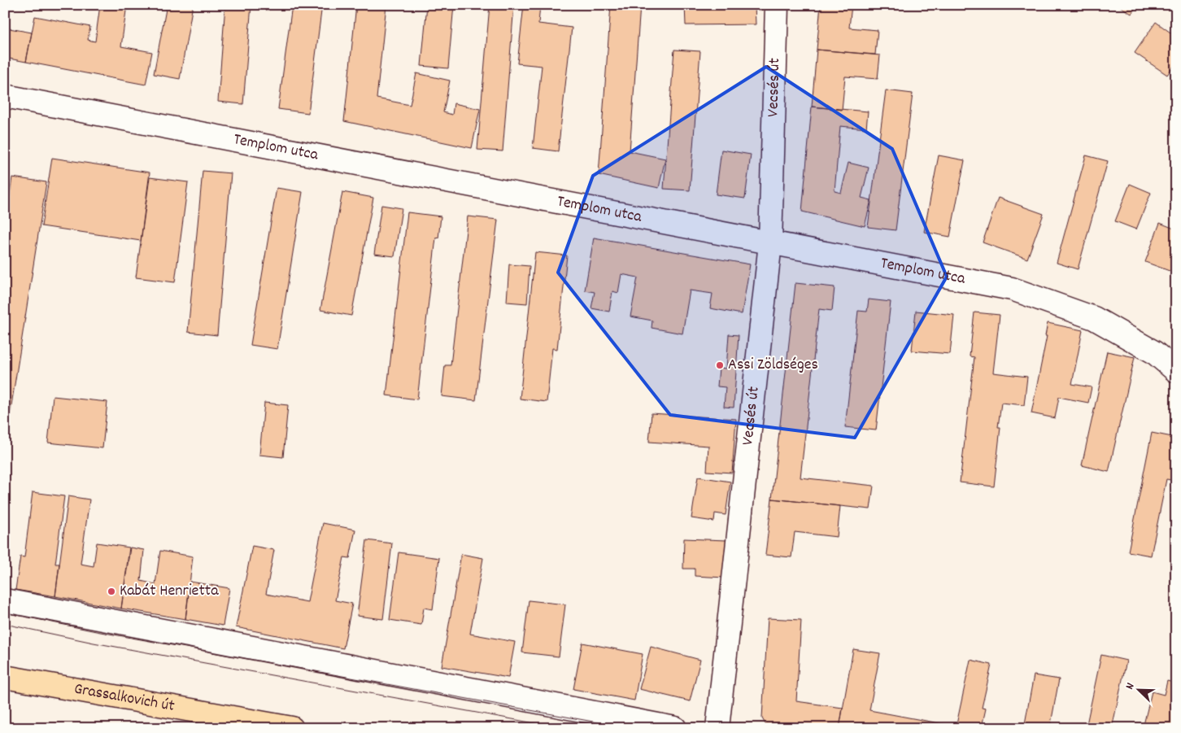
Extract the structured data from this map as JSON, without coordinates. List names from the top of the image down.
{
  "streets": {
    "main road": ["Grassalkovich út"],
    "street": ["Vecsés út", "Templom utca"]
  },
  "crossings": [
    ["Vecsés út", "Templom utca"]
  ],
  "places": ["Assi Zöldséges", "Kabát Henrietta"],
  "north": "top left"
}
